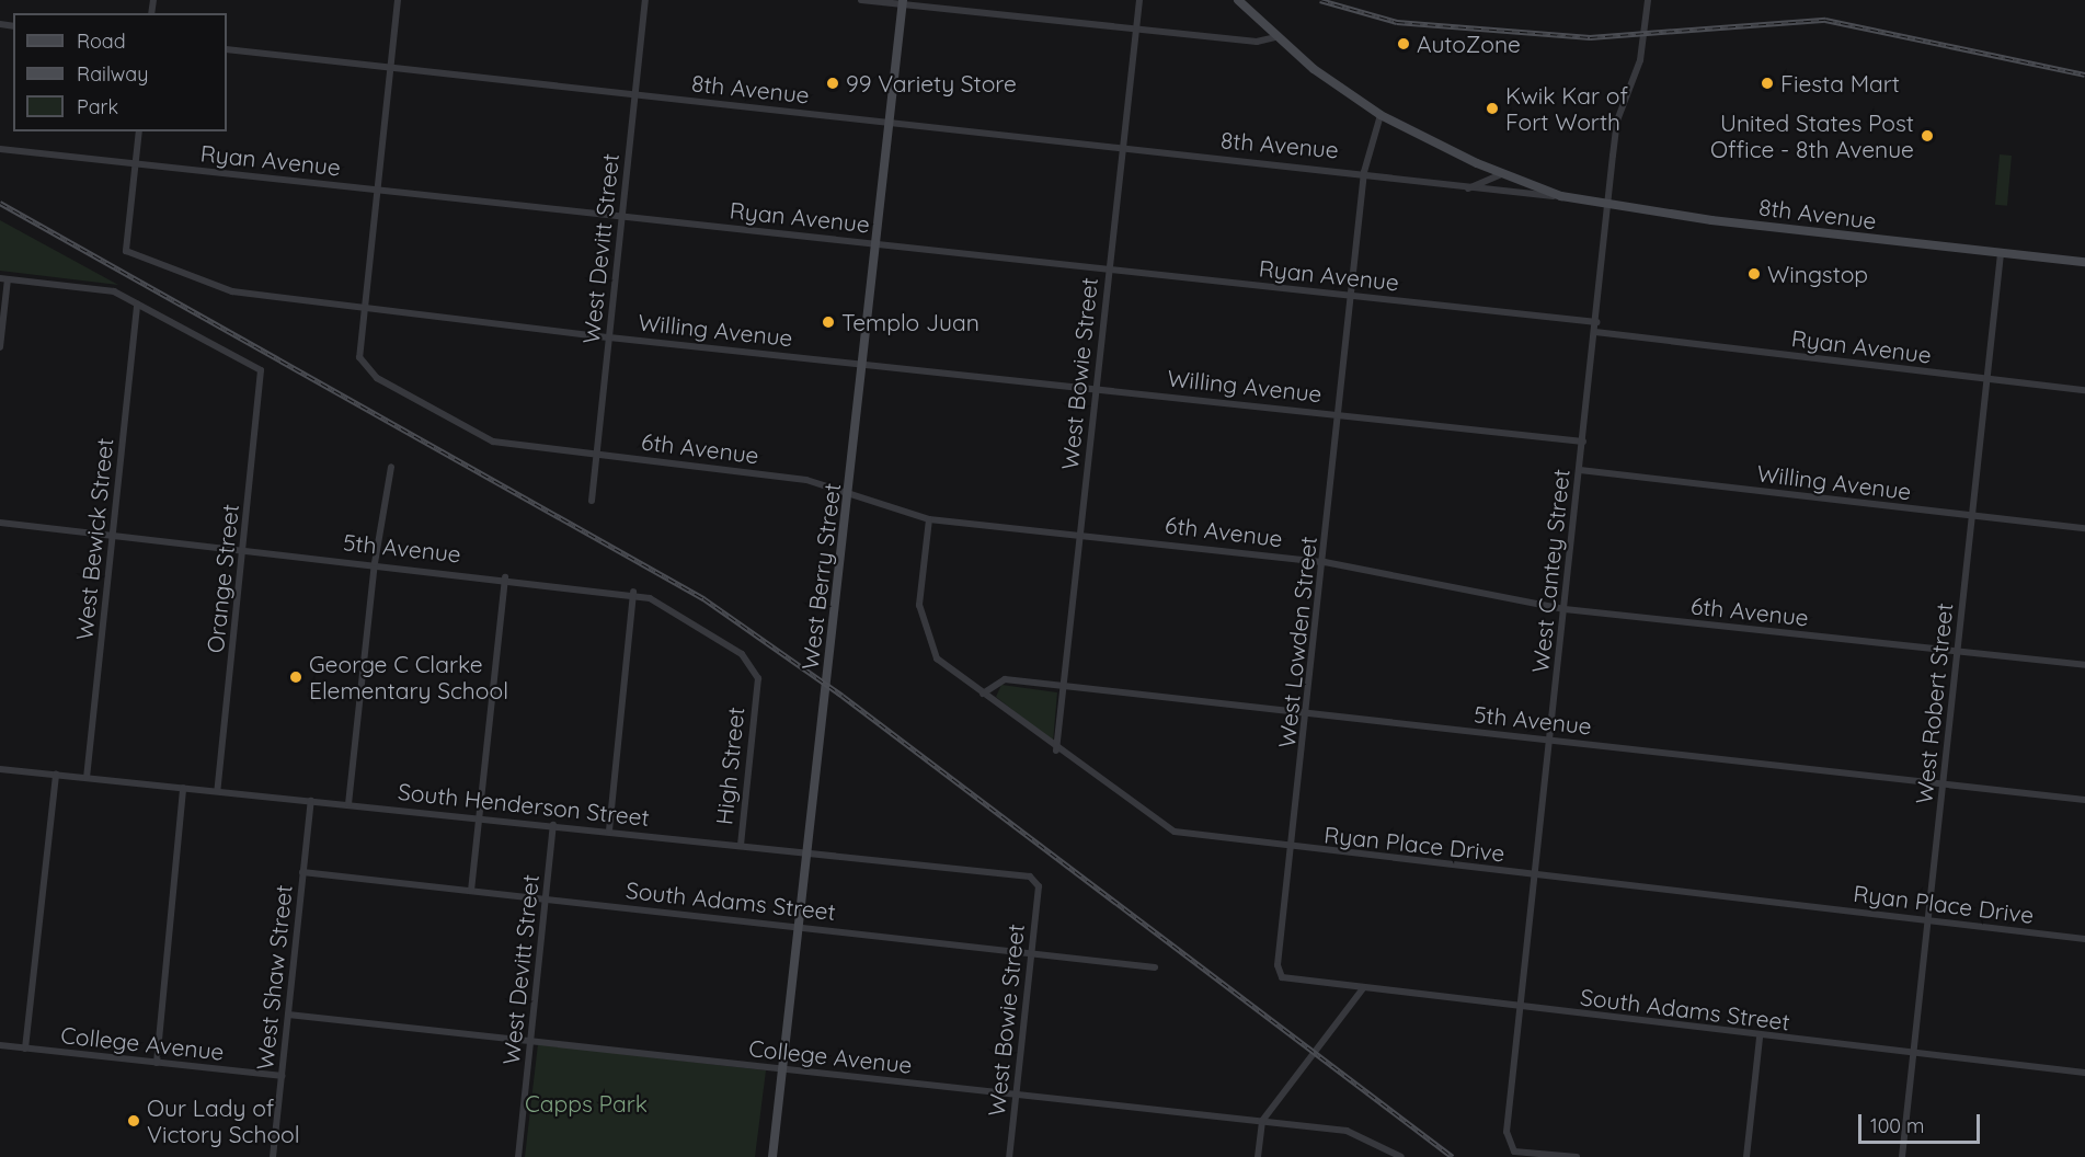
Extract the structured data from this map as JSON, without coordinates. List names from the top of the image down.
{
  "streets": {
    "main road": ["8th Avenue", "West Berry Street"],
    "street": [
      "Ryan Avenue",
      "West Devitt Street",
      "Willing Avenue",
      "West Bowie Street",
      "6th Avenue",
      "West Bewick Street",
      "5th Avenue",
      "West Cantey Street",
      "Orange Street",
      "West Lowden Street",
      "West Robert Street",
      "High Street",
      "South Henderson Street",
      "Ryan Place Drive",
      "South Adams Street",
      "West Shaw Street",
      "College Avenue"
    ]
  },
  "crossings": [
    ["8th Avenue", "West Devitt Street"],
    ["8th Avenue", "West Bowie Street"],
    ["8th Avenue", "West Cantey Street"],
    ["8th Avenue", "West Berry Street"],
    ["8th Avenue", "West Lowden Street"],
    ["8th Avenue", "West Robert Street"],
    ["Ryan Avenue", "West Devitt Street"],
    ["Ryan Avenue", "Willing Avenue"],
    ["Ryan Avenue", "West Bowie Street"],
    ["Ryan Avenue", "West Cantey Street"],
    ["Ryan Avenue", "West Berry Street"],
    ["Ryan Avenue", "West Lowden Street"],
    ["Ryan Avenue", "West Robert Street"],
    ["West Devitt Street", "Willing Avenue"],
    ["West Devitt Street", "6th Avenue"],
    ["West Devitt Street", "South Henderson Street"],
    ["West Devitt Street", "South Adams Street"],
    ["West Devitt Street", "College Avenue"],
    ["Willing Avenue", "West Bowie Street"],
    ["Willing Avenue", "6th Avenue"],
    ["Willing Avenue", "West Cantey Street"],
    ["Willing Avenue", "West Berry Street"],
    ["Willing Avenue", "West Lowden Street"],
    ["Willing Avenue", "West Robert Street"],
    ["West Bowie Street", "6th Avenue"],
    ["West Bowie Street", "5th Avenue"],
    ["West Bowie Street", "South Henderson Street"],
    ["West Bowie Street", "Ryan Place Drive"],
    ["West Bowie Street", "South Adams Street"],
    ["West Bowie Street", "College Avenue"],
    ["6th Avenue", "West Cantey Street"],
    ["6th Avenue", "West Berry Street"],
    ["6th Avenue", "West Lowden Street"],
    ["6th Avenue", "West Robert Street"],
    ["6th Avenue", "Ryan Place Drive"],
    ["West Bewick Street", "5th Avenue"],
    ["West Bewick Street", "Orange Street"],
    ["West Bewick Street", "South Henderson Street"],
    ["5th Avenue", "West Cantey Street"],
    ["5th Avenue", "Orange Street"],
    ["5th Avenue", "West Lowden Street"],
    ["5th Avenue", "West Robert Street"],
    ["5th Avenue", "High Street"],
    ["5th Avenue", "Ryan Place Drive"],
    ["West Cantey Street", "Ryan Place Drive"],
    ["West Cantey Street", "South Adams Street"],
    ["West Berry Street", "South Henderson Street"],
    ["West Berry Street", "South Adams Street"],
    ["West Berry Street", "College Avenue"],
    ["Orange Street", "South Henderson Street"],
    ["West Lowden Street", "Ryan Place Drive"],
    ["West Lowden Street", "South Adams Street"],
    ["West Robert Street", "Ryan Place Drive"],
    ["West Robert Street", "South Adams Street"],
    ["High Street", "South Henderson Street"],
    ["South Henderson Street", "West Shaw Street"],
    ["South Adams Street", "West Shaw Street"],
    ["West Shaw Street", "College Avenue"]
  ],
  "parks": ["Capps Park"],
  "places": [
    "AutoZone",
    "99 Variety Store",
    "Fiesta Mart",
    "Kwik Kar of Fort Worth",
    "United States Post Office - 8th Avenue",
    "Wingstop",
    "Templo Juan",
    "George C Clarke Elementary School",
    "Our Lady of Victory School"
  ],
  "legend": ["Road", "Railway", "Park"],
  "scale_bar": "100 m"
}
